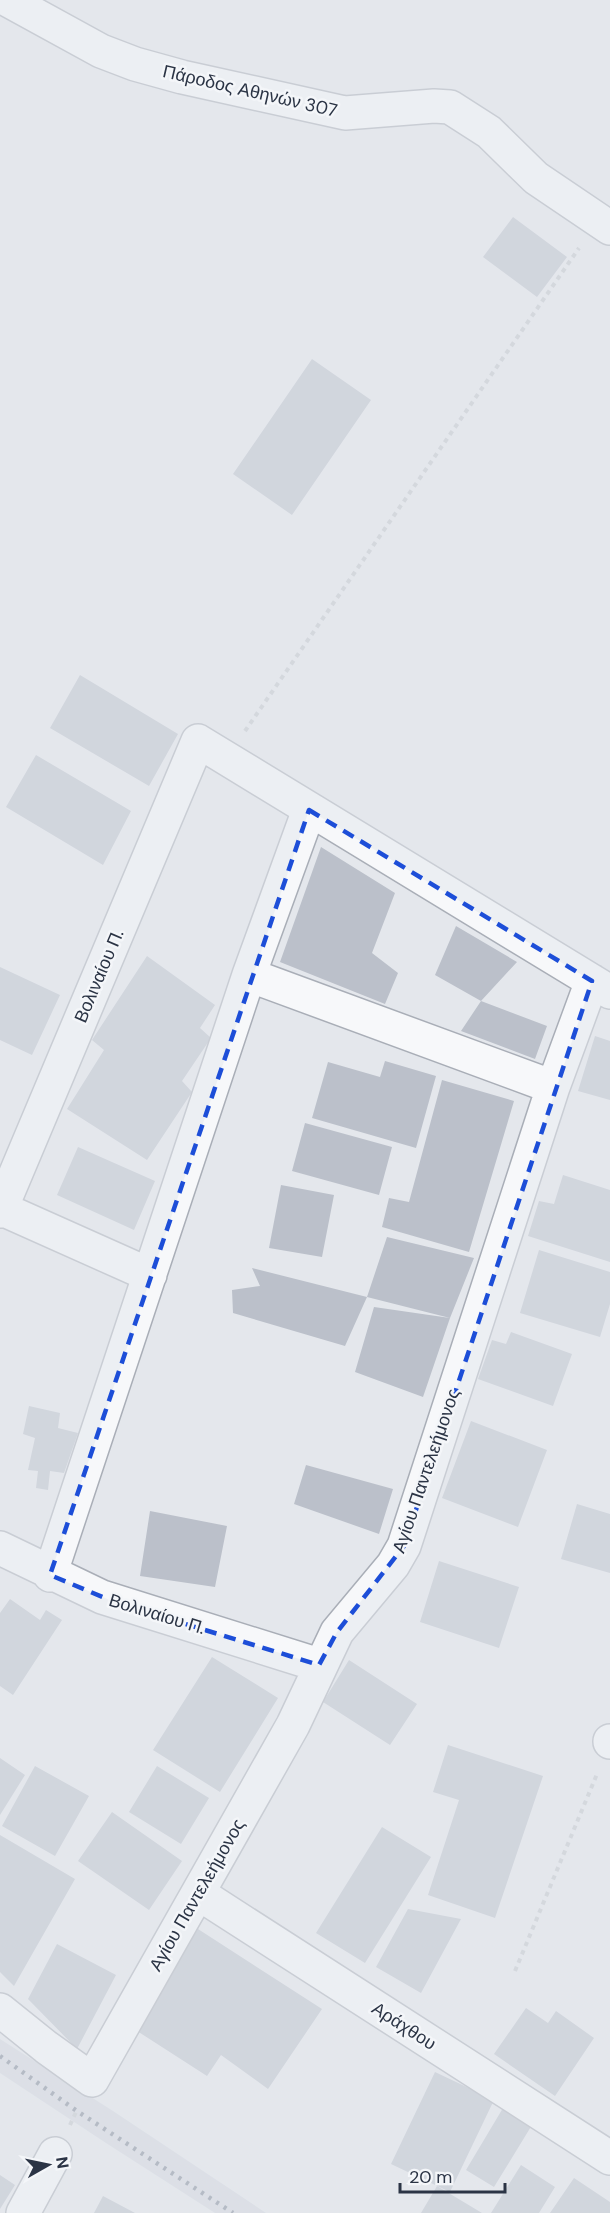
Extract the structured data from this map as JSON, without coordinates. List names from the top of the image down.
{
  "streets": {
    "street": [
      "Πάροδος Αθηνών 307",
      "Βολιναίου Π.",
      "Αγίου Παντελεήμονος",
      "Αράχθου"
    ]
  },
  "crossings": [
    ["Βολιναίου Π.", "Αγίου Παντελεήμονος"],
    ["Αγίου Παντελεήμονος", "Αράχθου"]
  ],
  "scale_bar": "20 m",
  "north": "right"
}
